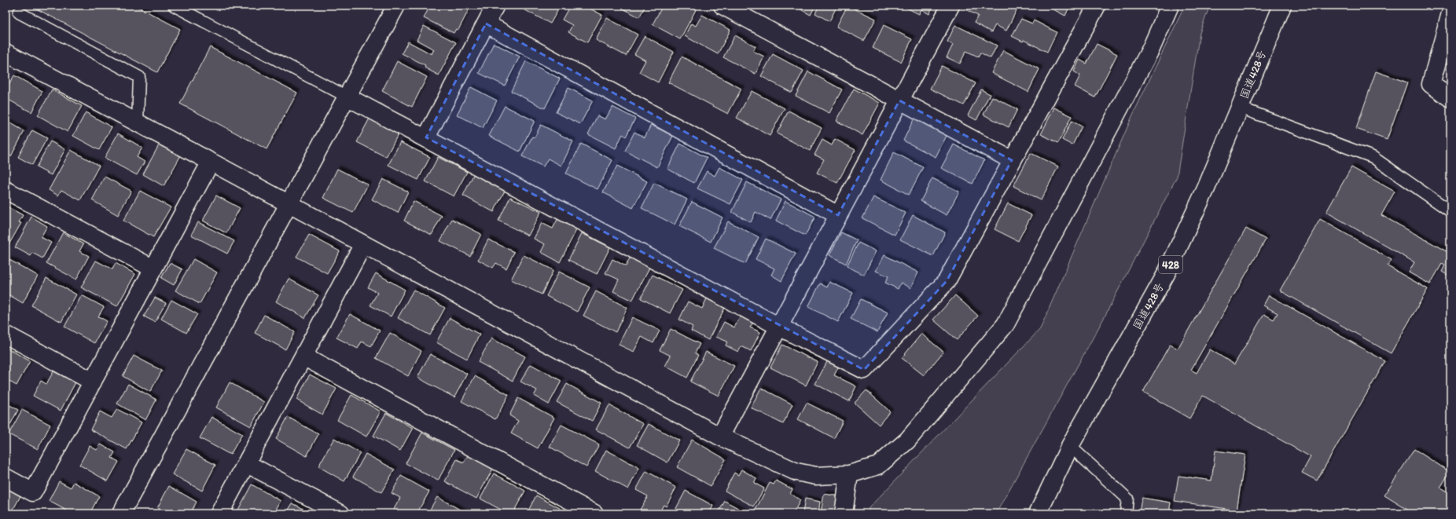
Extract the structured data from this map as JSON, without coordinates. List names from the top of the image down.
{
  "streets": {
    "main road": ["国道428号", "428"]
  }
}
